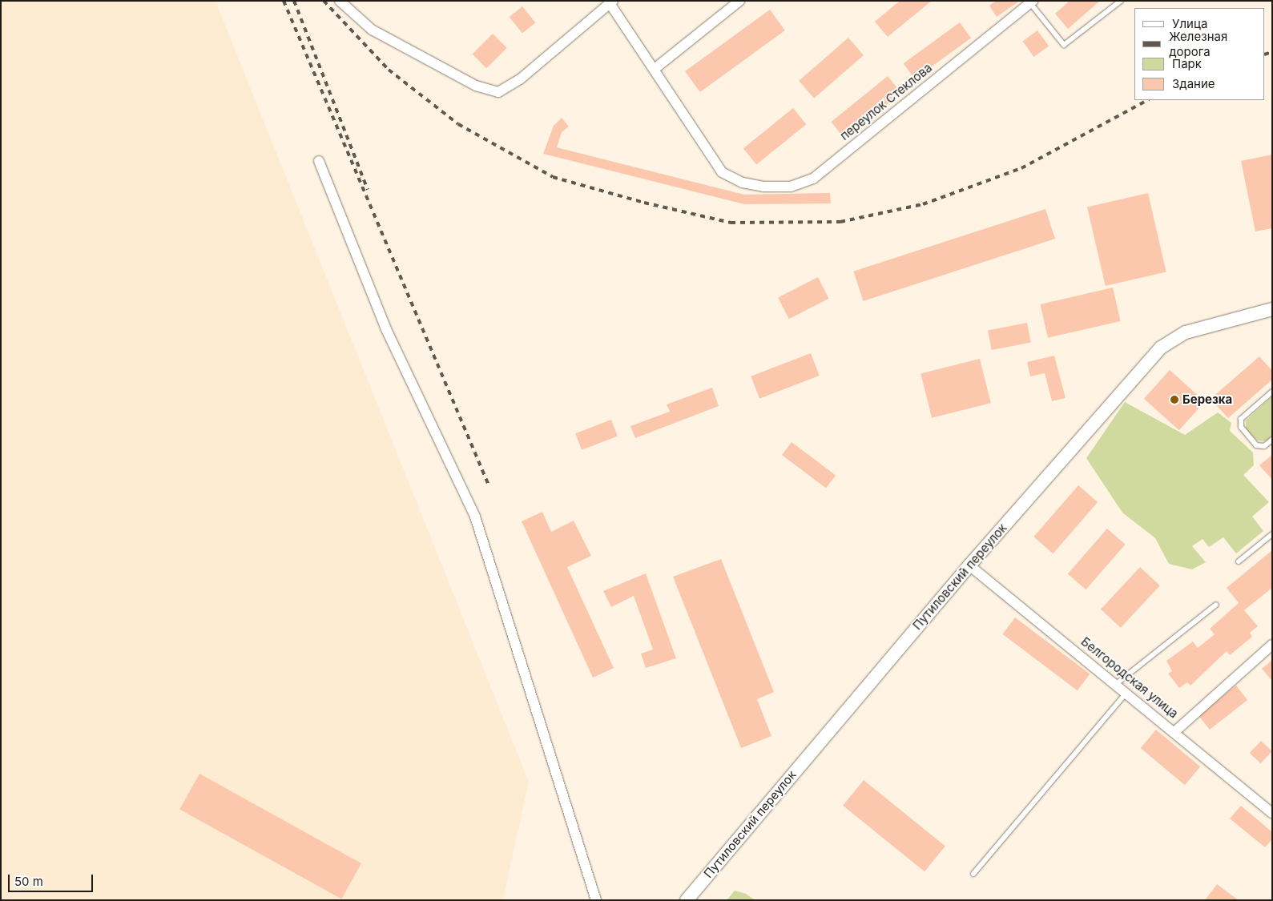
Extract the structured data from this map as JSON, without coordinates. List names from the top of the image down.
{
  "streets": {
    "main road": ["Путиловский переулок"],
    "street": ["переулок Стеклова", "Белгородская улица"]
  },
  "crossings": [
    ["Путиловский переулок", "Белгородская улица"]
  ],
  "places": ["Березка"],
  "legend": [
    "Улица",
    "Железная дорога",
    "Парк",
    "Здание"
  ],
  "scale_bar": "50 m"
}
